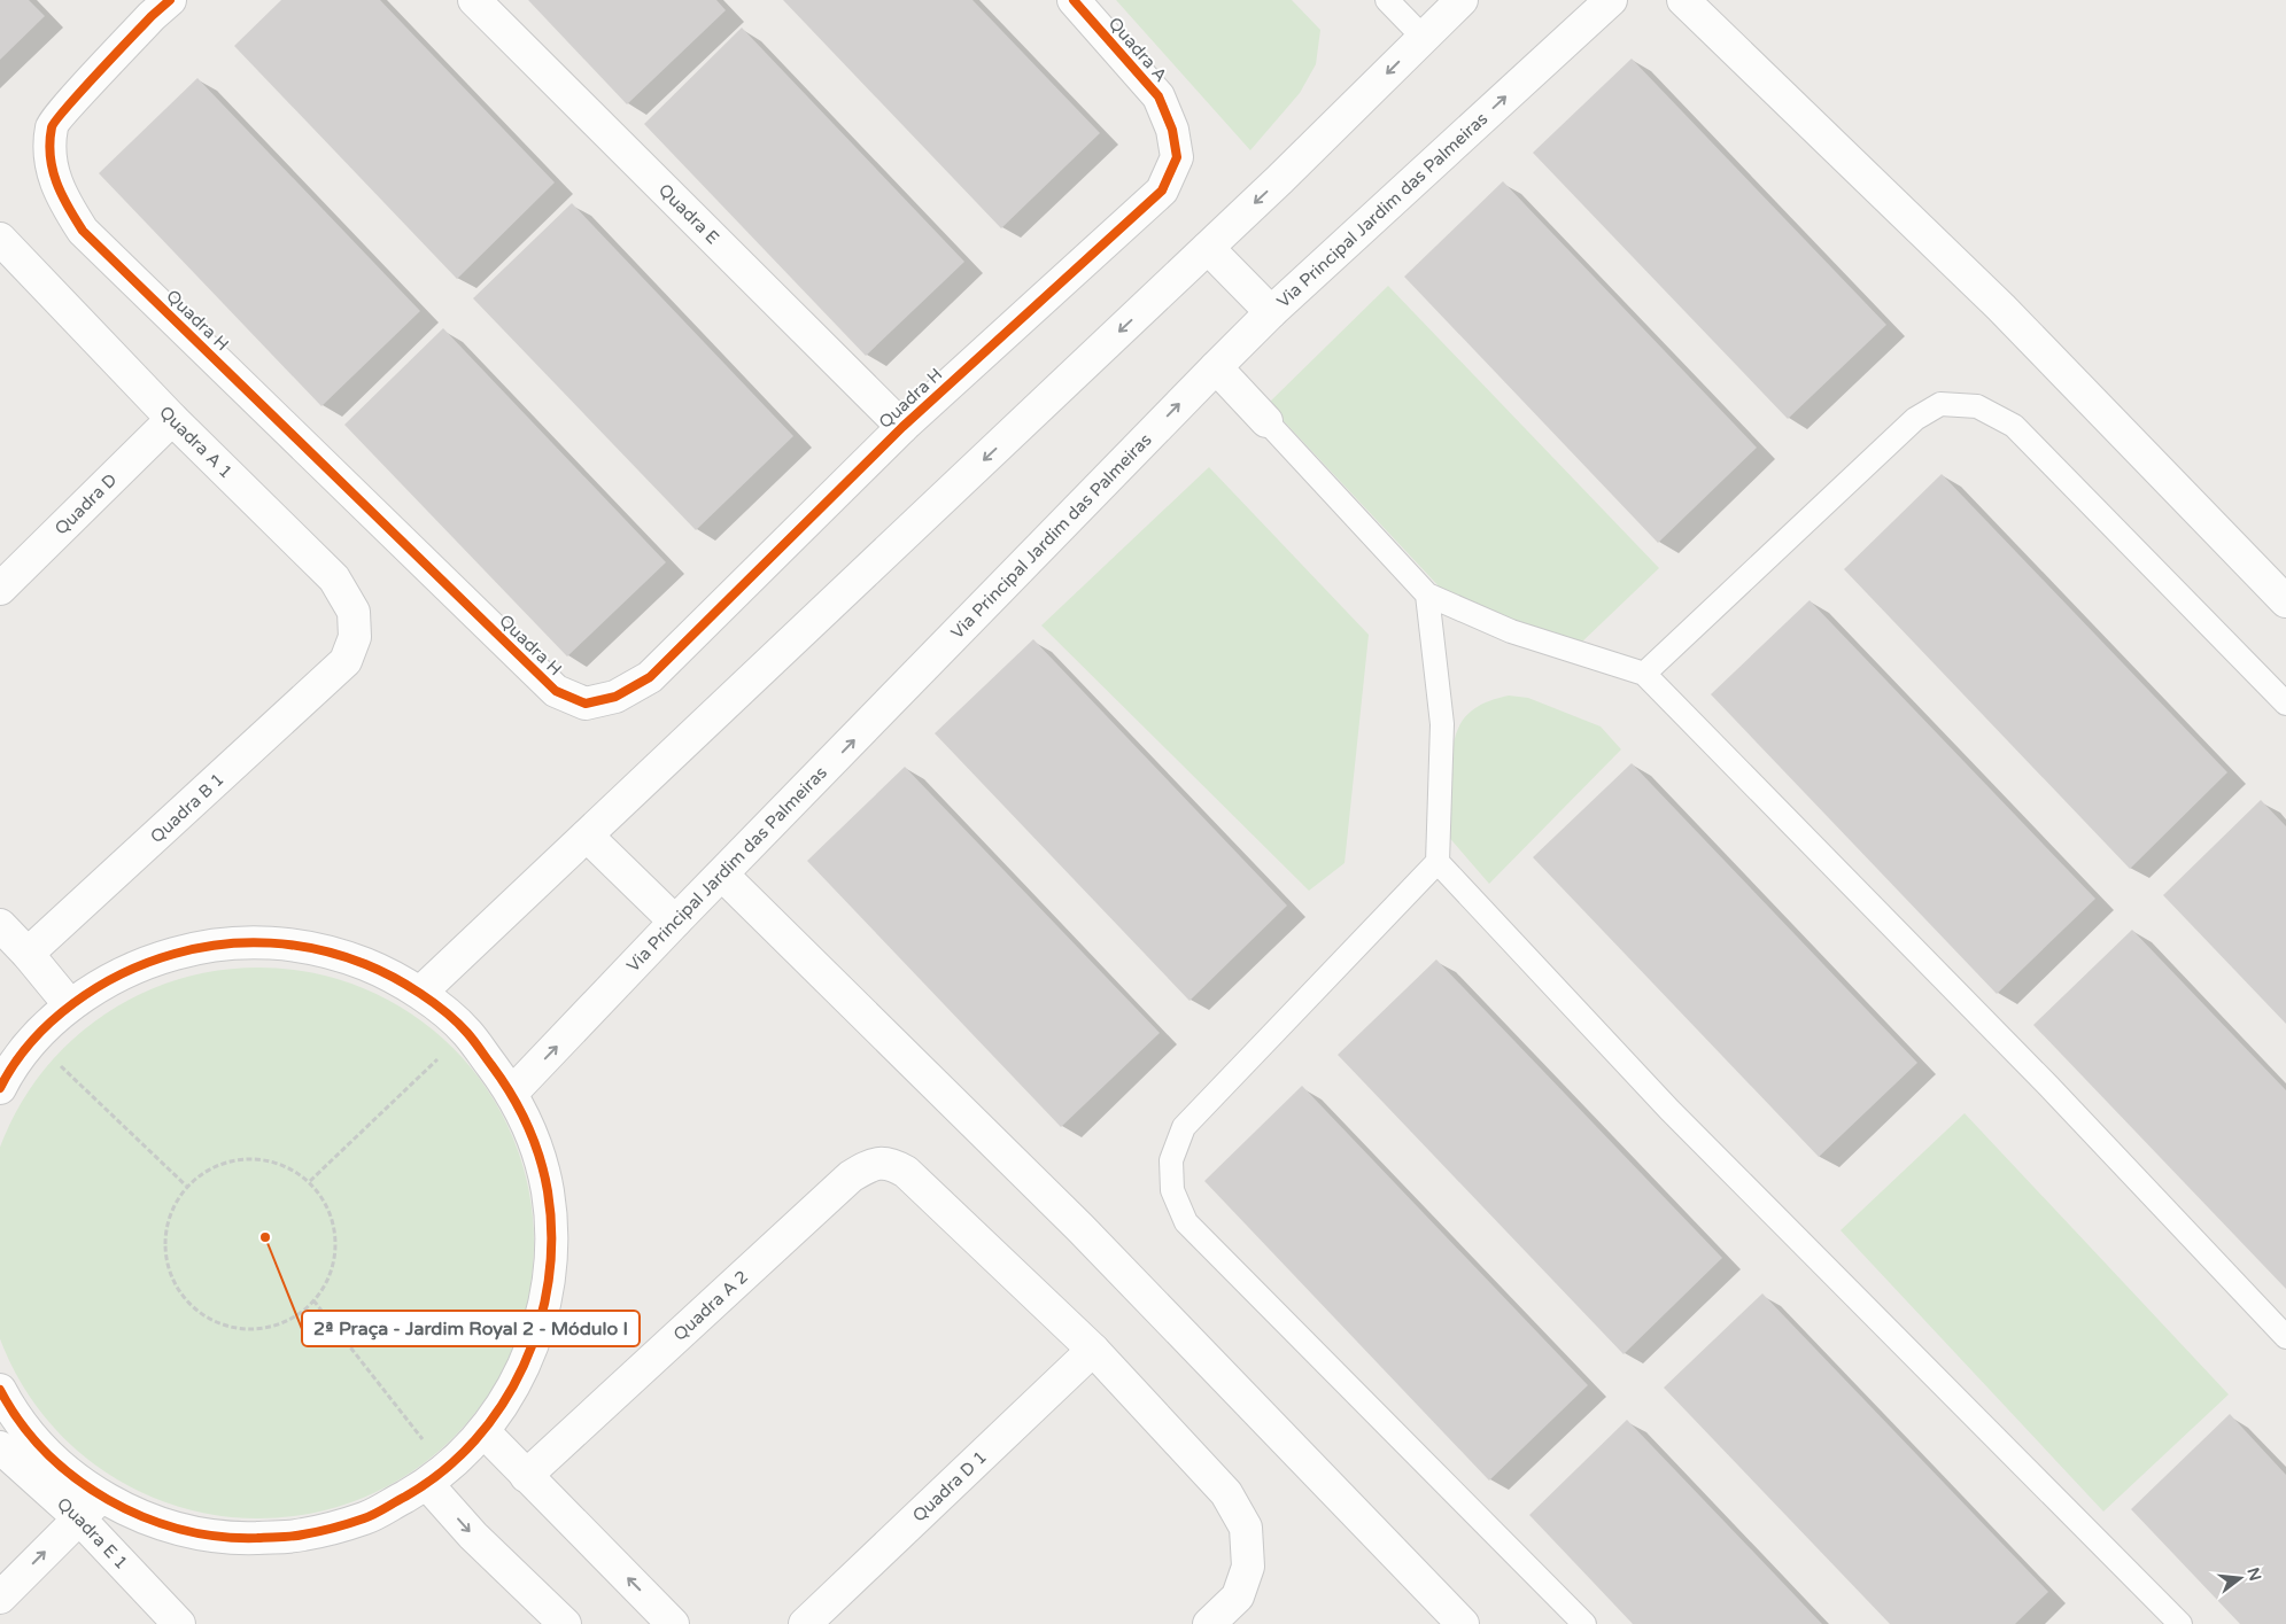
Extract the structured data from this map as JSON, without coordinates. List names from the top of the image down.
{
  "streets": {
    "street": [
      "Quadra A",
      "Via Principal Jardim das Palmeiras",
      "Quadra E",
      "Quadra H",
      "Quadra A 1",
      "Quadra D",
      "Quadra B 1",
      "Quadra A 2",
      "Quadra D 1",
      "Quadra E 1"
    ]
  },
  "crossings": [
    ["Quadra A", "Quadra H"],
    ["Quadra E", "Quadra H"],
    ["Quadra A 1", "Quadra D"],
    ["Quadra A 1", "Quadra B 1"],
    ["Quadra A 2", "Quadra D 1"]
  ],
  "places": ["2ª Praça - Jardim Royal 2 - Módulo I"],
  "north": "right"
}
